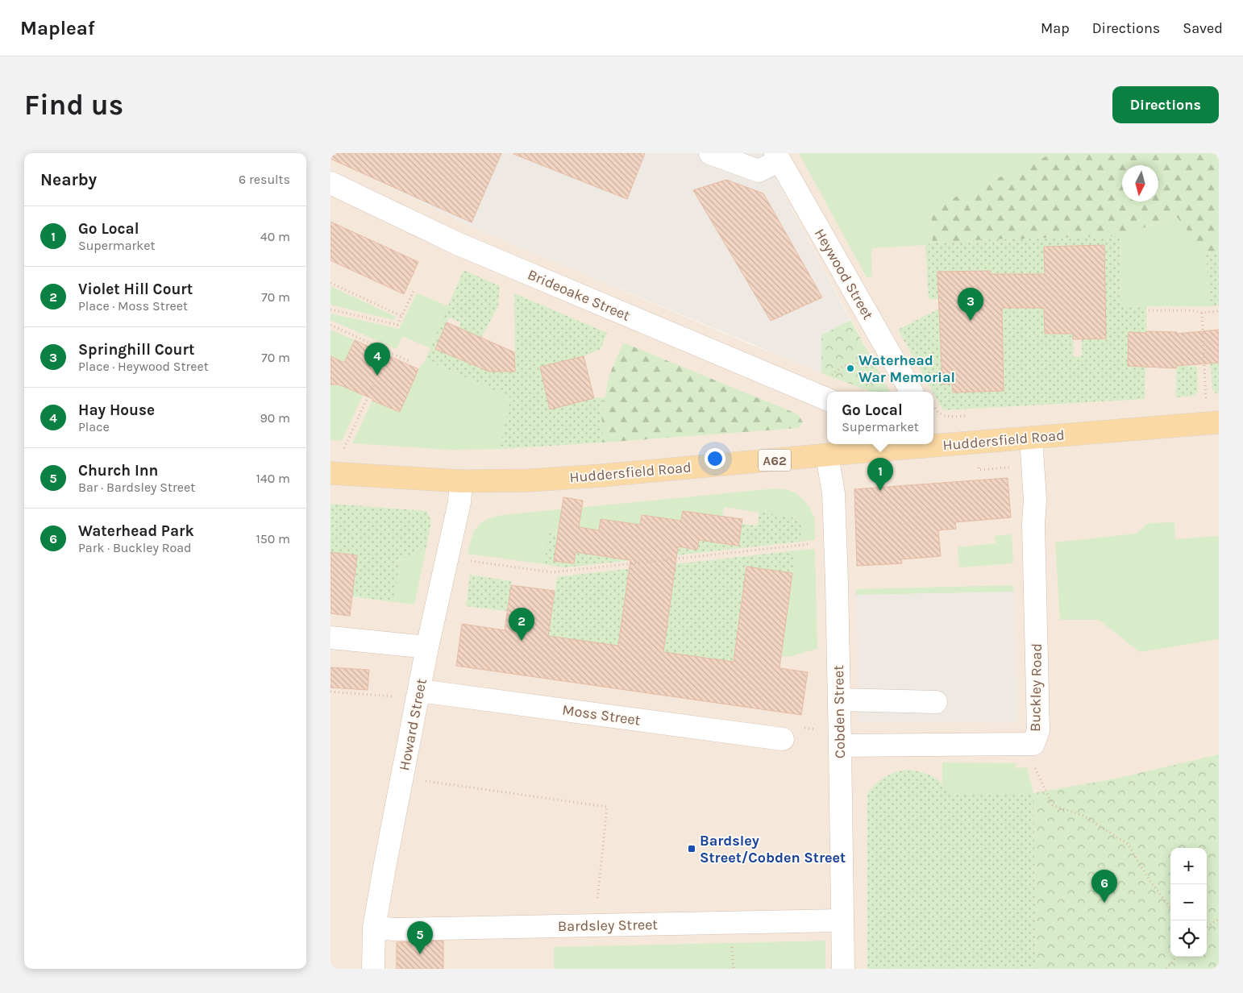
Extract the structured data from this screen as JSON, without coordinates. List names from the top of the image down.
{
  "streets": {
    "main road": ["Huddersfield Road", "A62"],
    "street": [
      "Heywood Street",
      "Brideoake Street",
      "Buckley Road",
      "Cobden Street",
      "Moss Street",
      "Howard Street",
      "Bardsley Street"
    ]
  },
  "crossings": [
    ["Huddersfield Road", "Buckley Road"],
    ["Huddersfield Road", "Cobden Street"],
    ["Huddersfield Road", "Howard Street"],
    ["Buckley Road", "Cobden Street"],
    ["Cobden Street", "Bardsley Street"],
    ["Moss Street", "Howard Street"],
    ["Howard Street", "Bardsley Street"]
  ],
  "places": {
    "other": ["Waterhead War Memorial"],
    "transit": ["Bardsley Street/Cobden Street"]
  },
  "north": "bottom",
  "page": {
    "header": "Mapleaf",
    "nav": ["Map", "Directions", "Saved"],
    "buttons": "Directions",
    "title": "Find us",
    "heading": ["Nearby", "6 results"],
    "list": [
      {
        "mark": "1",
        "name": "Go Local",
        "note": "Supermarket",
        "value": "40 m"
      },
      {
        "mark": "2",
        "name": "Violet Hill Court",
        "note": "Place · Moss Street",
        "value": "70 m"
      },
      {
        "mark": "3",
        "name": "Springhill Court",
        "note": "Place · Heywood Street",
        "value": "70 m"
      },
      {
        "mark": "4",
        "name": "Hay House",
        "note": "Place",
        "value": "90 m"
      },
      {
        "mark": "5",
        "name": "Church Inn",
        "note": "Bar · Bardsley Street",
        "value": "140 m"
      },
      {
        "mark": "6",
        "name": "Waterhead Park",
        "note": "Park · Buckley Road",
        "value": "150 m"
      }
    ],
    "pins": [
      "3",
      "4",
      "1",
      "2",
      "6",
      "5"
    ],
    "popup": ["Go Local", "Supermarket"],
    "map_buttons": ["+", "−"]
  }
}
